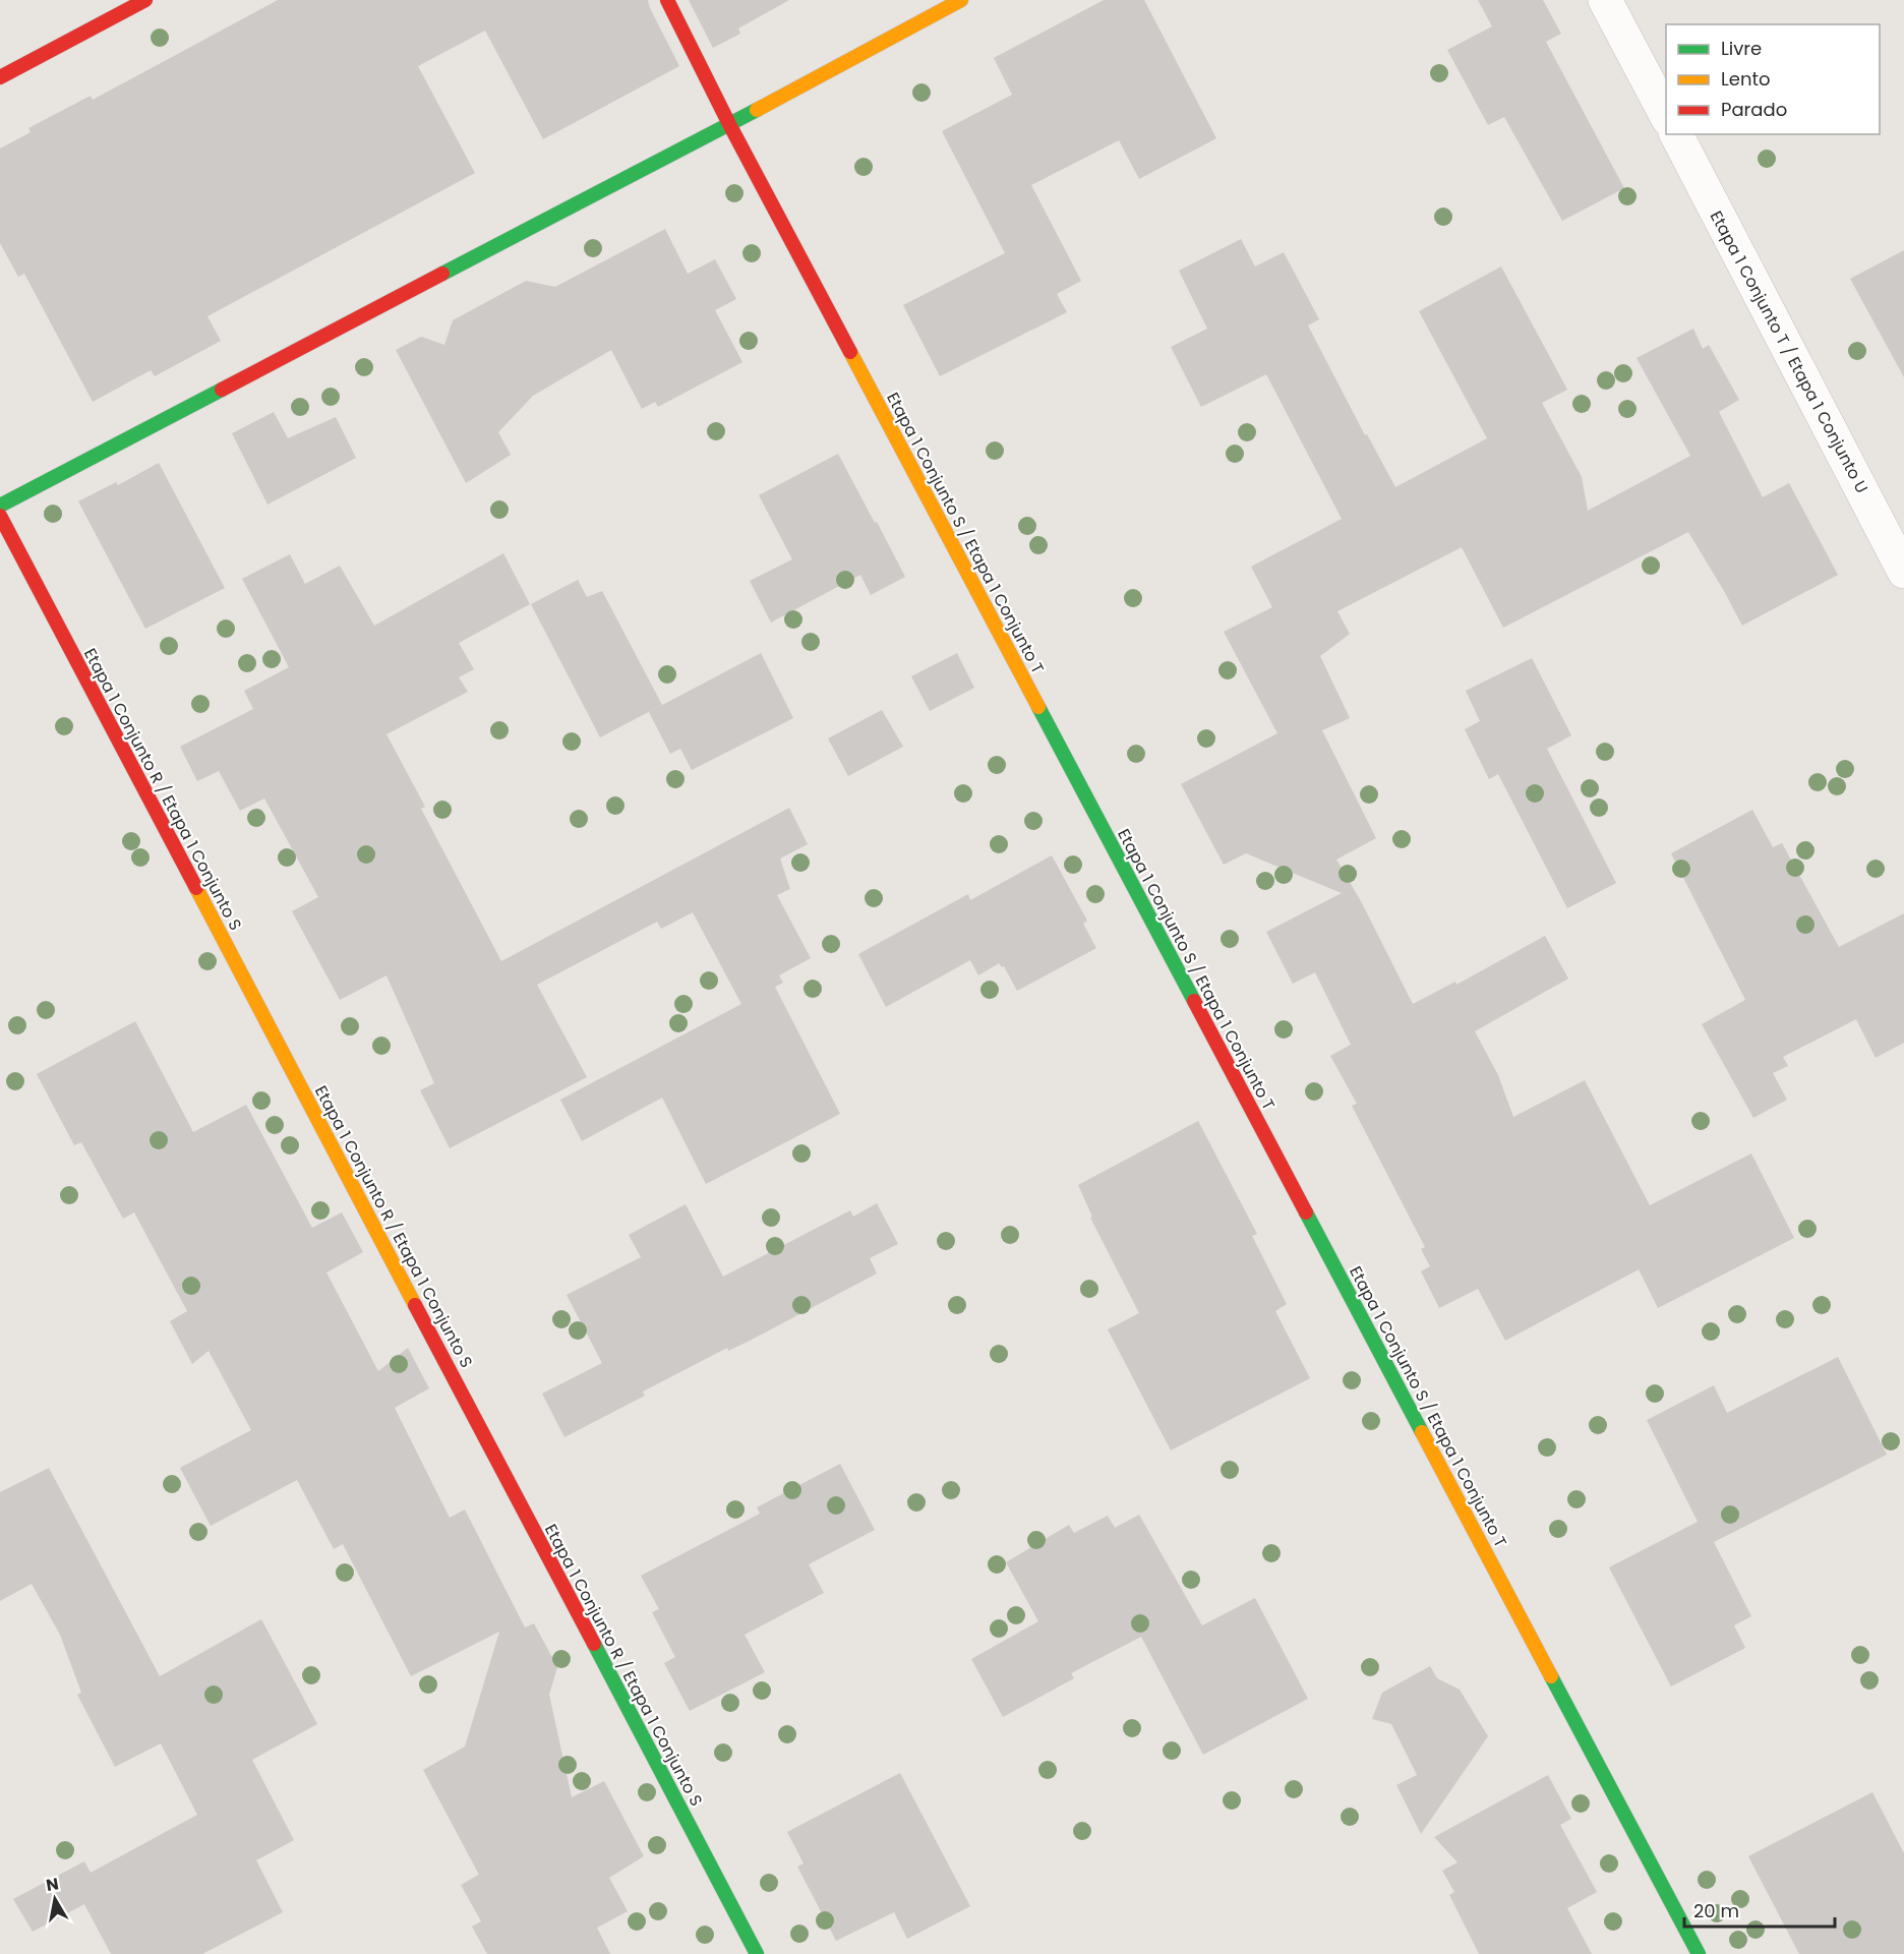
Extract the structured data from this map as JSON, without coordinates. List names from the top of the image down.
{
  "streets": {
    "street": ["Etapa 1 Conjunto T / Etapa 1 Conjunto U", "Etapa 1 Conjunto S / Etapa 1 Conjunto T", "Etapa 1 Conjunto R / Etapa 1 Conjunto S"]
  },
  "legend": ["Livre", "Lento", "Parado"],
  "scale_bar": "20 m",
  "north": "top"
}
